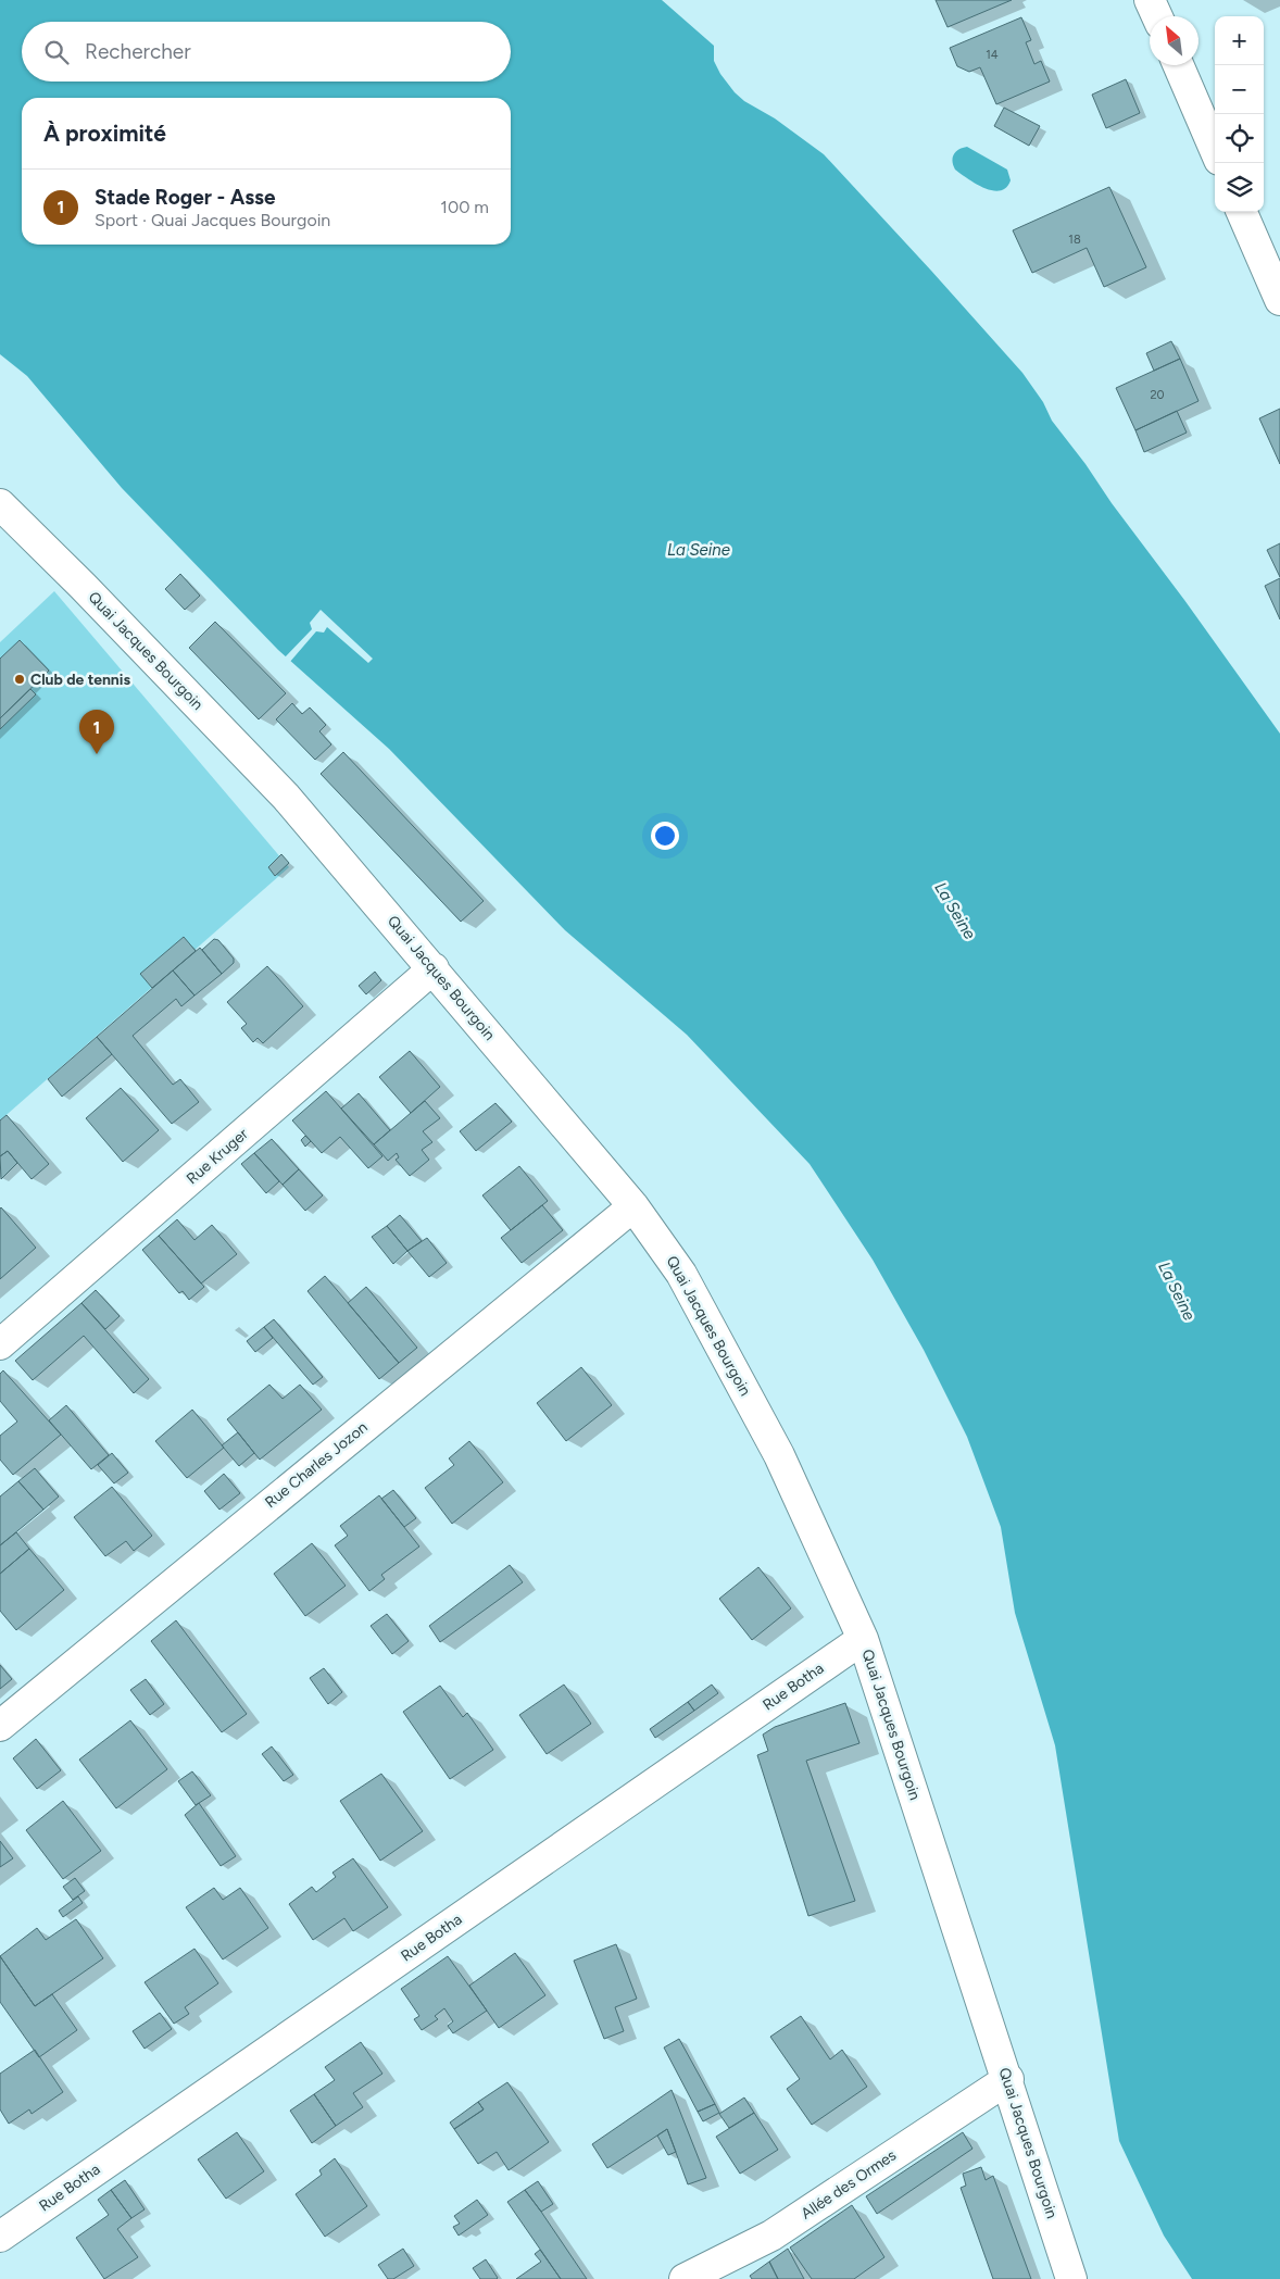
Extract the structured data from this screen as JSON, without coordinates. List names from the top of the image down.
{
  "streets": {
    "street": [
      "Quai Jacques Bourgoin",
      "Rue Kruger",
      "Rue Charles Jozon",
      "Rue Botha",
      "Allée des Ormes"
    ]
  },
  "crossings": [
    ["Quai Jacques Bourgoin", "Rue Kruger"],
    ["Quai Jacques Bourgoin", "Rue Charles Jozon"],
    ["Quai Jacques Bourgoin", "Rue Botha"],
    ["Quai Jacques Bourgoin", "Allée des Ormes"]
  ],
  "water": ["La Seine"],
  "places": ["Club de tennis"],
  "house_numbers": ["14", "18", "20"],
  "north": "top left",
  "page": {
    "map_buttons": ["+", "−"],
    "search": "Rechercher",
    "heading": "À proximité",
    "list": [
      {
        "mark": "1",
        "name": "Stade Roger - Asse",
        "note": "Sport · Quai Jacques Bourgoin",
        "value": "100 m"
      }
    ],
    "pins": "1"
  }
}
